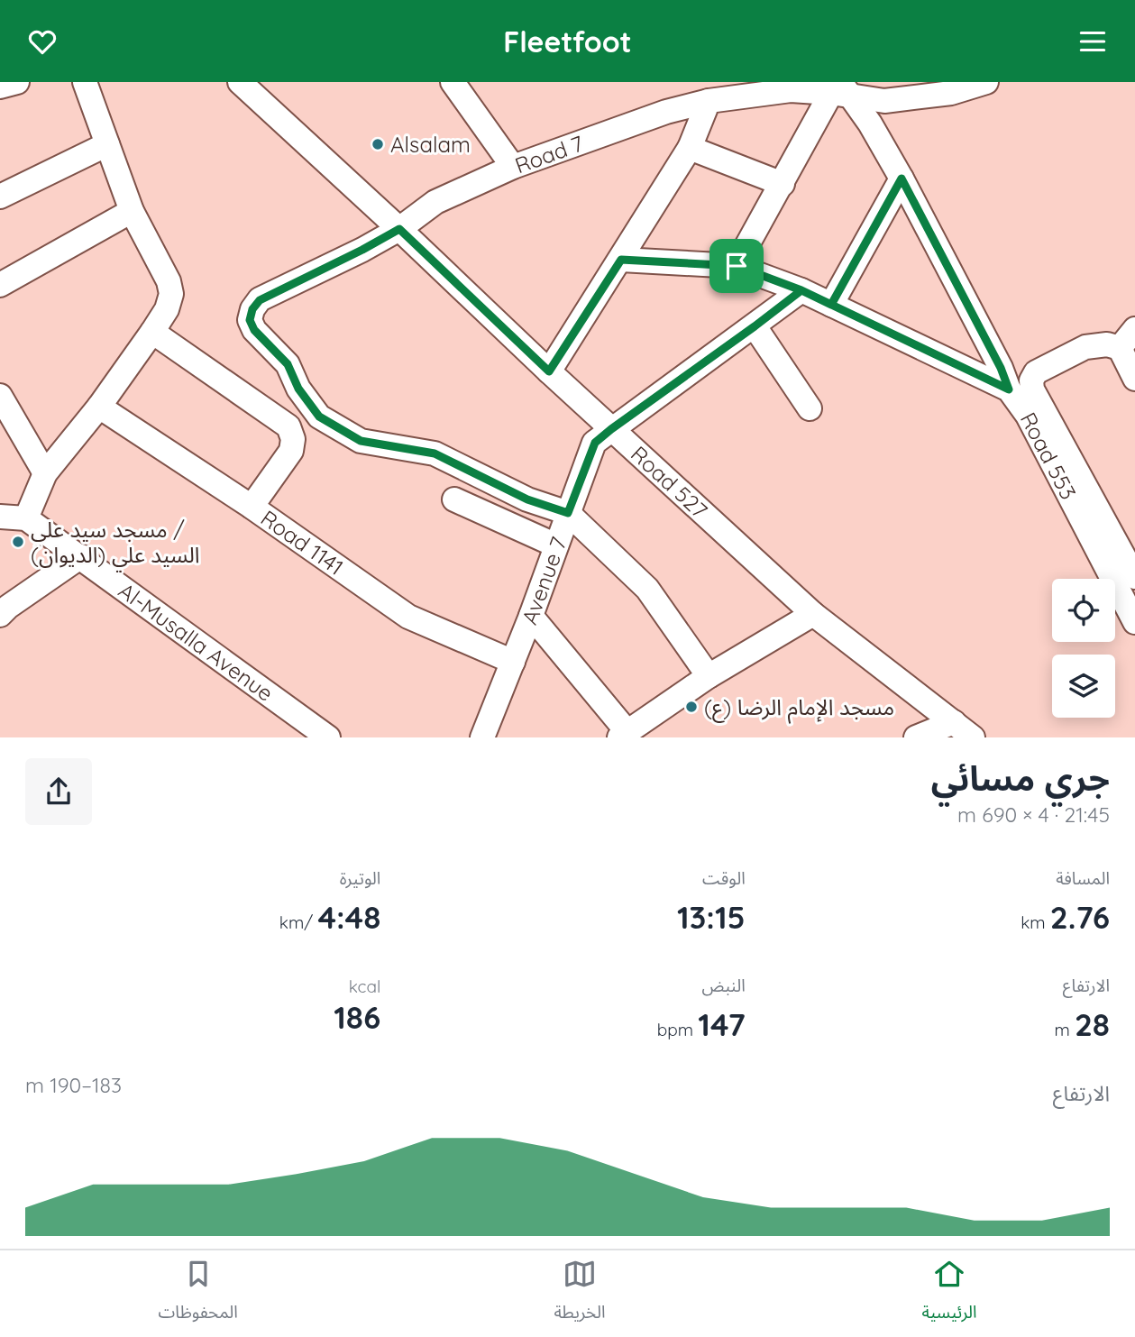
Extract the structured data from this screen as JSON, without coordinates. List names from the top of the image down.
{
  "streets": {
    "street": [
      "Road 7",
      "Road 553",
      "Road 527",
      "Road 1141",
      "Avenue 7",
      "Al-Musalla Avenue"
    ]
  },
  "crossings": [
    ["Road 7", "Road 527"],
    ["Road 7", "Avenue 7"],
    ["Road 553", "Avenue 7"],
    ["Road 527", "Avenue 7"],
    ["Road 1141", "Avenue 7"]
  ],
  "places": ["Alsalam", "مسجد سيد علي / السيد علي (الديوان)", "مسجد الإمام الرضا (ع)"],
  "page": {
    "header": "Fleetfoot",
    "heading": ["جري مسائي", "21:45 · 4 × 690 m"],
    "stats": [
      ["المسافة", "2.76 km"],
      ["الوقت", "13:15"],
      ["الوتيرة", "4:48 /km"],
      ["الارتفاع", "28 m"],
      ["النبض", "147 bpm"],
      ["kcal", "186"]
    ],
    "chart": ["الارتفاع", "183–190 m"],
    "tabs": ["الرئيسية", "الخريطة", "المحفوظات"]
  }
}
